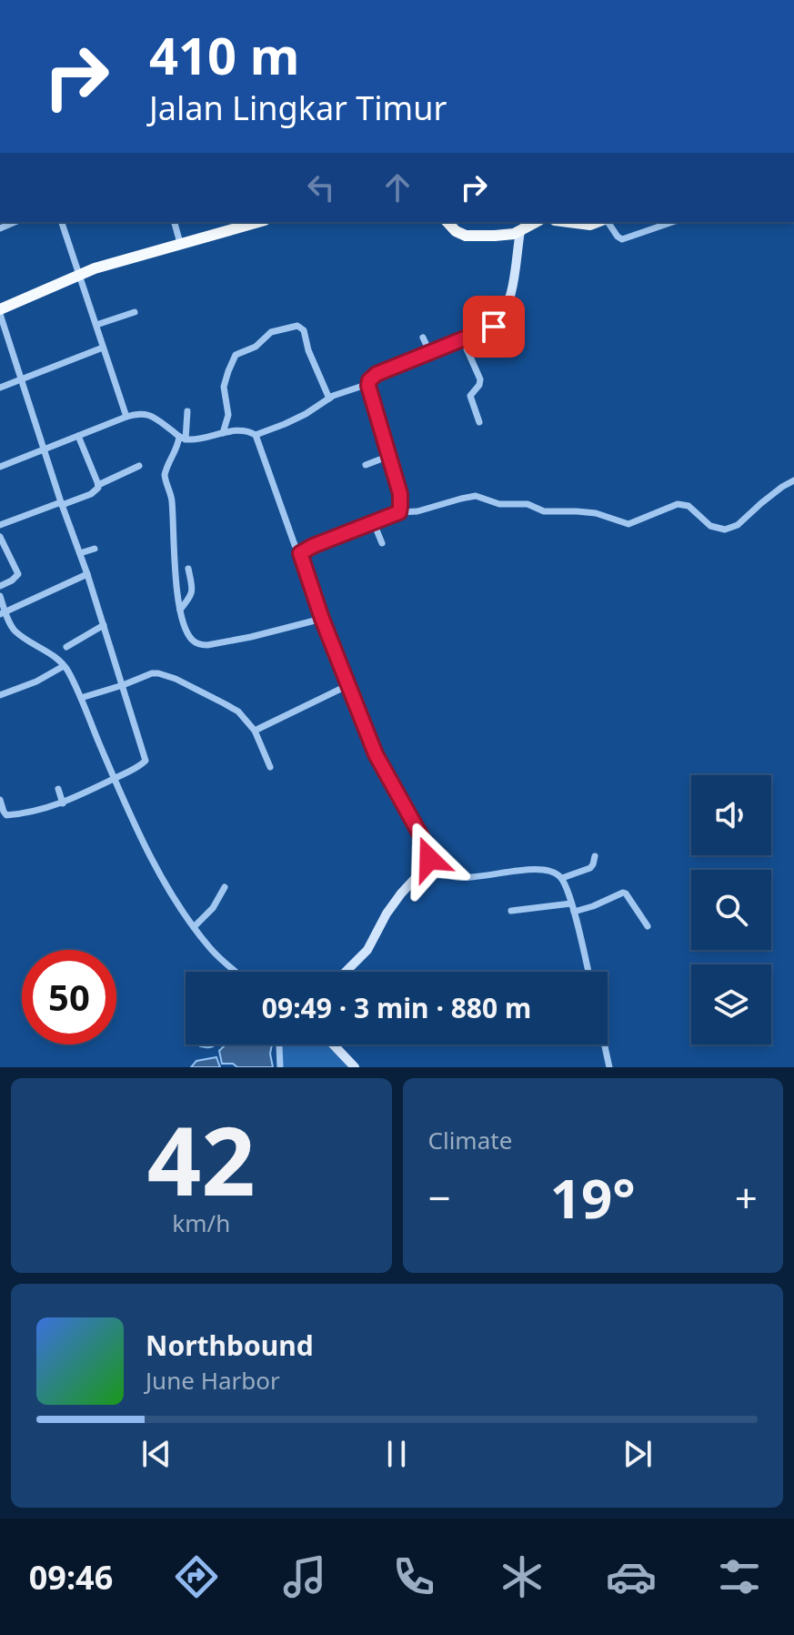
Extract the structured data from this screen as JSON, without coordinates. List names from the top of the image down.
{
  "page": {
    "turn": ["410 m", "Jalan Lingkar Timur"],
    "limit": "50",
    "trip": "09:49 · 3 min · 880 m",
    "tile": [
      ["42", "km/h"],
      "Climate"
    ],
    "heat": ["−", "19°", "+"],
    "song": ["Northbound", "June Harbor"],
    "tabs": "09:46"
  }
}
